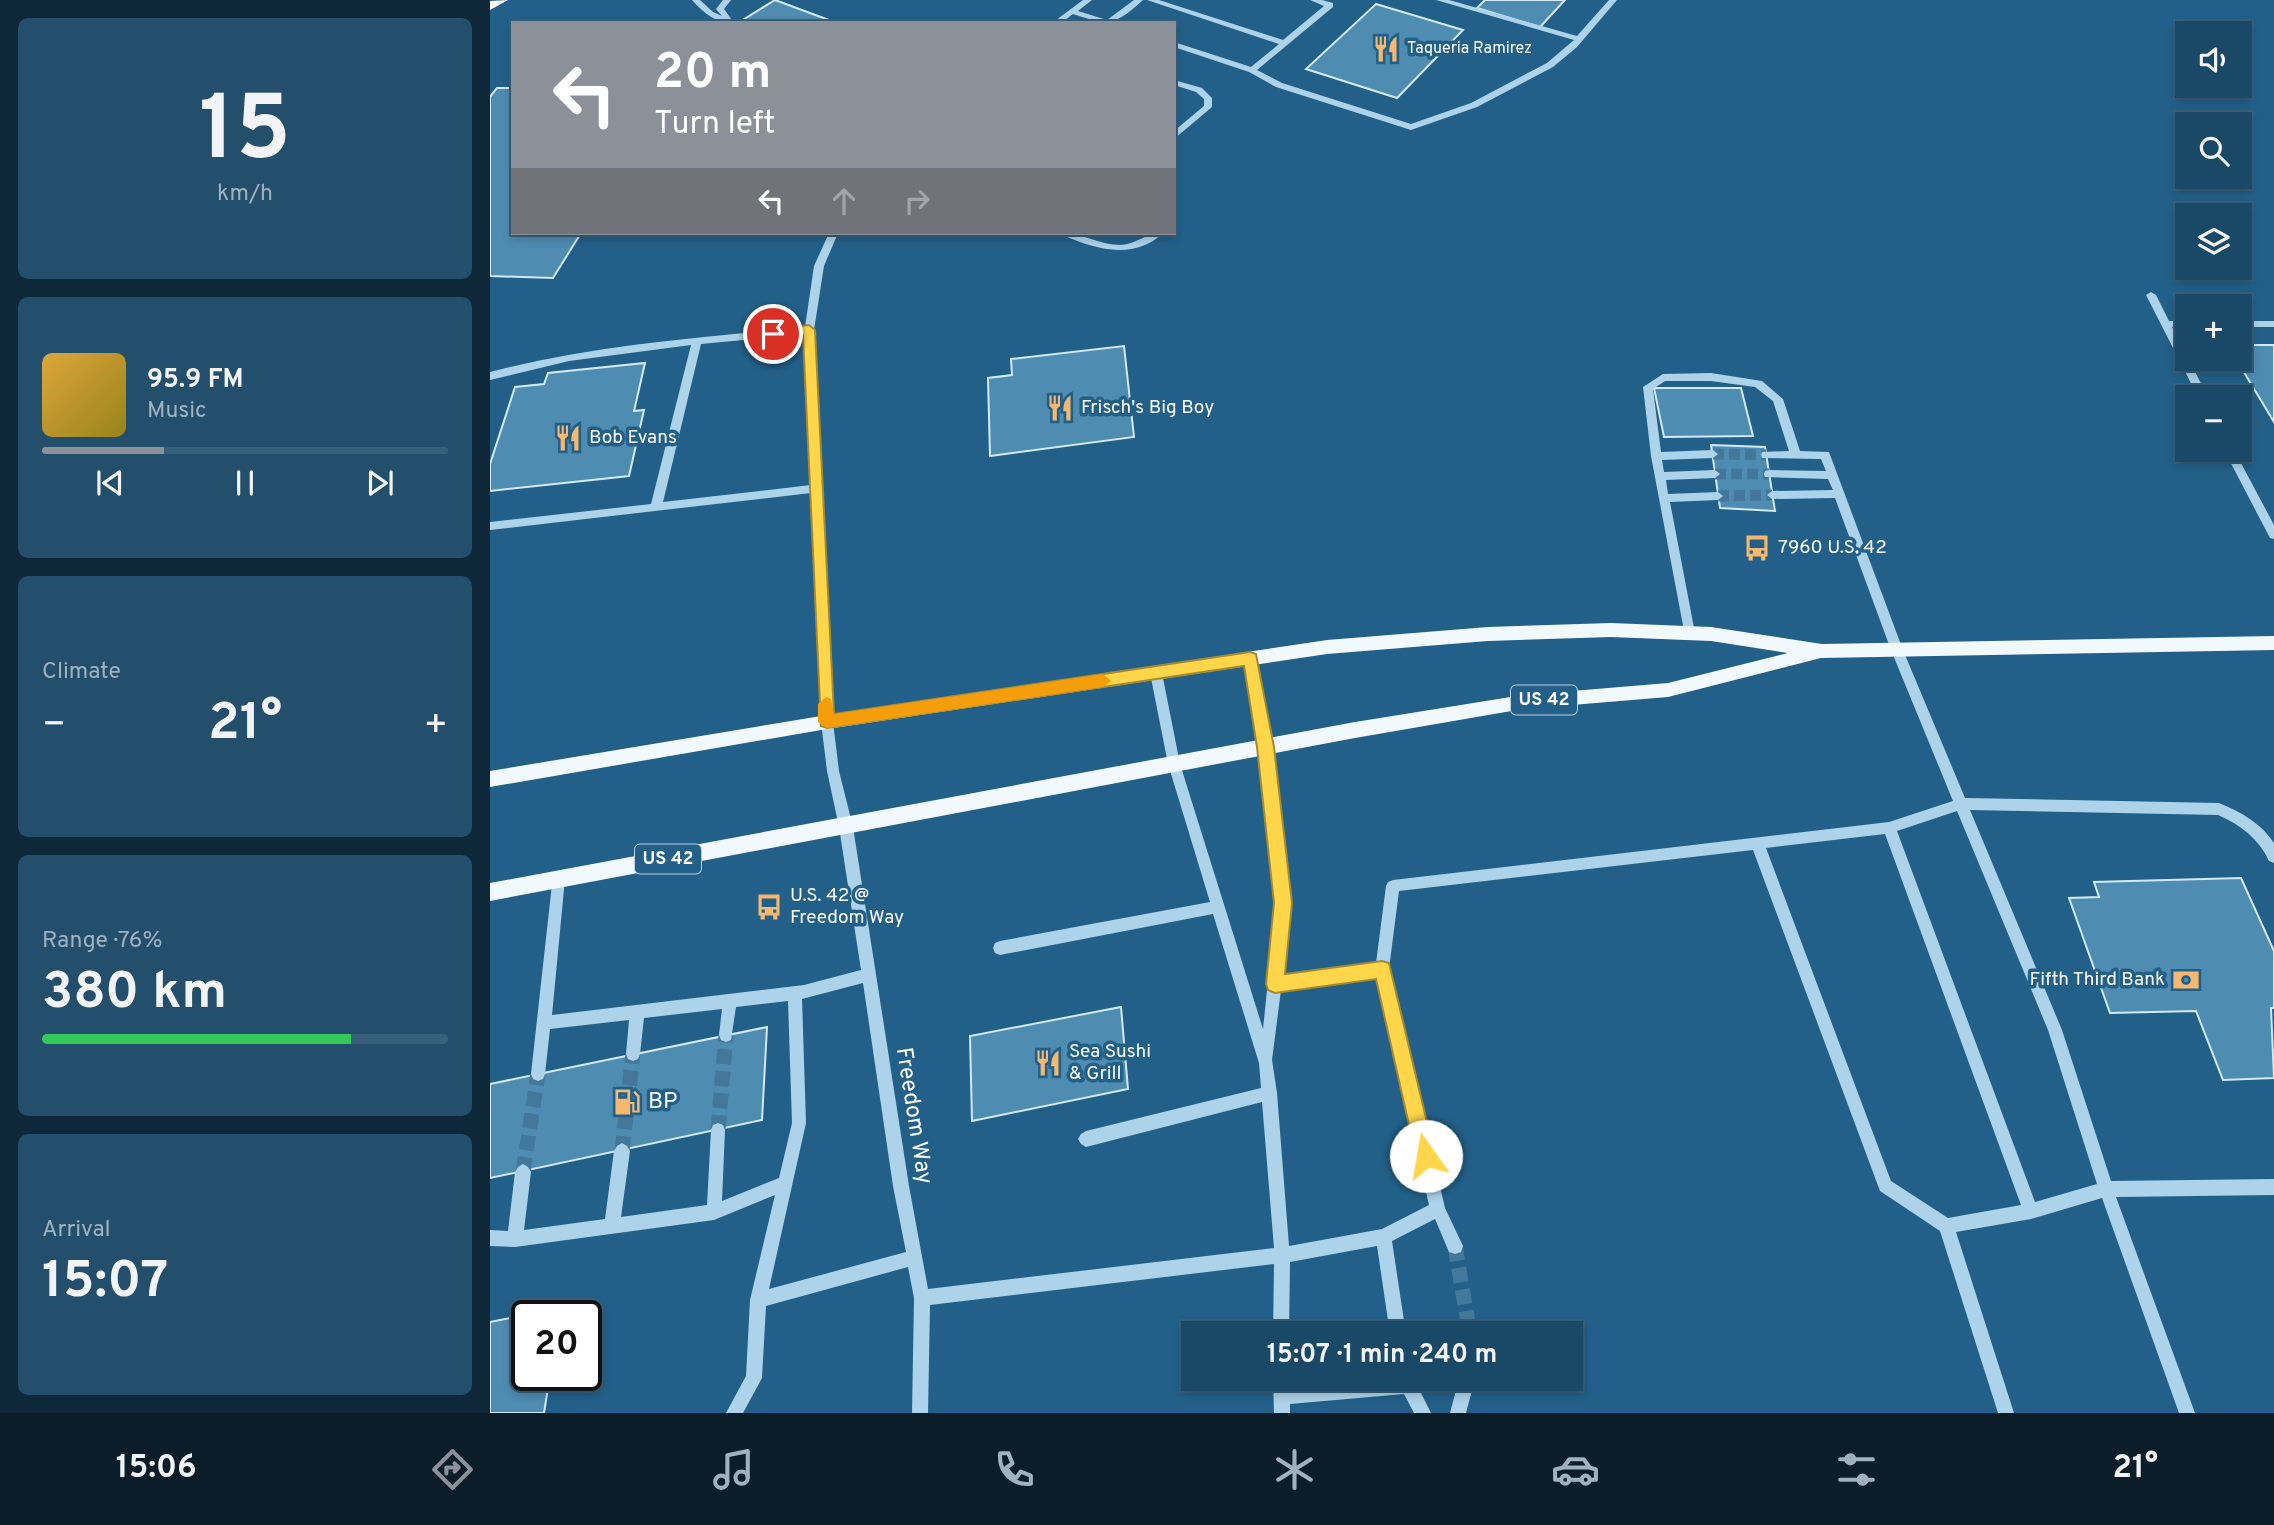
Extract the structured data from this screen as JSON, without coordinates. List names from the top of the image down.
{
  "streets": {
    "main road": ["US 42"],
    "street": ["Freedom Way"]
  },
  "crossings": [
    ["US 42", "Freedom Way"]
  ],
  "places": {
    "restaurant": [
      "Taqueria Ramirez",
      "Frisch's Big Boy",
      "Bob Evans",
      "Sea Sushi & Grill"
    ],
    "bus stop": ["7960 U.S. 42", "U.S. 42 @ Freedom Way"],
    "bank": ["Fifth Third Bank"],
    "fuel station": ["BP"]
  },
  "page": {
    "tile": [
      ["15", "km/h"],
      "Climate",
      ["Range · 76%", "380 km"],
      ["Arrival", "15:07"]
    ],
    "map_buttons": ["+", "−"],
    "turn": ["20 m", "Turn left"],
    "song": ["95.9 FM", "Music"],
    "heat": ["−", "21°", "+"],
    "limit": "20",
    "trip": "15:07 · 1 min · 240 m",
    "tabs": ["15:06", "21°"]
  }
}
